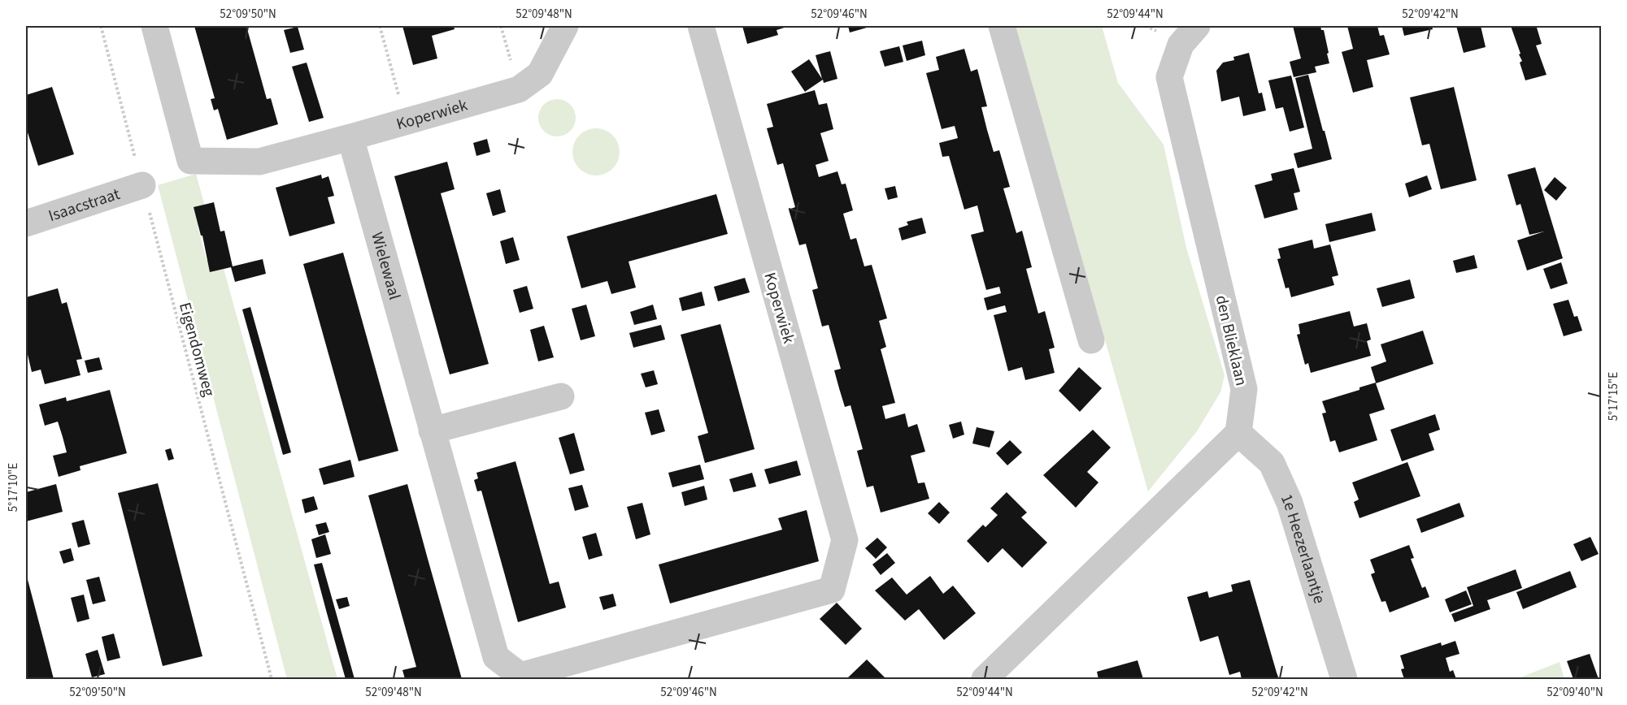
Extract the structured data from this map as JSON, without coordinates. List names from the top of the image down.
{
  "streets": {
    "street": [
      "Koperwiek",
      "Isaacstraat",
      "Wielewaal",
      "den Blieklaan",
      "1e Heezerlaantje"
    ],
    "path": ["Eigendomweg"]
  },
  "crossings": [
    ["Koperwiek", "Wielewaal"],
    ["Isaacstraat", "Eigendomweg"],
    ["den Blieklaan", "1e Heezerlaantje"]
  ],
  "coordinates": [
    "52°09'50\"N",
    "52°09'48\"N",
    "52°09'46\"N",
    "52°09'44\"N",
    "52°09'42\"N",
    "5°17'15\"E",
    "5°17'10\"E",
    "52°09'40\"N"
  ]
}
